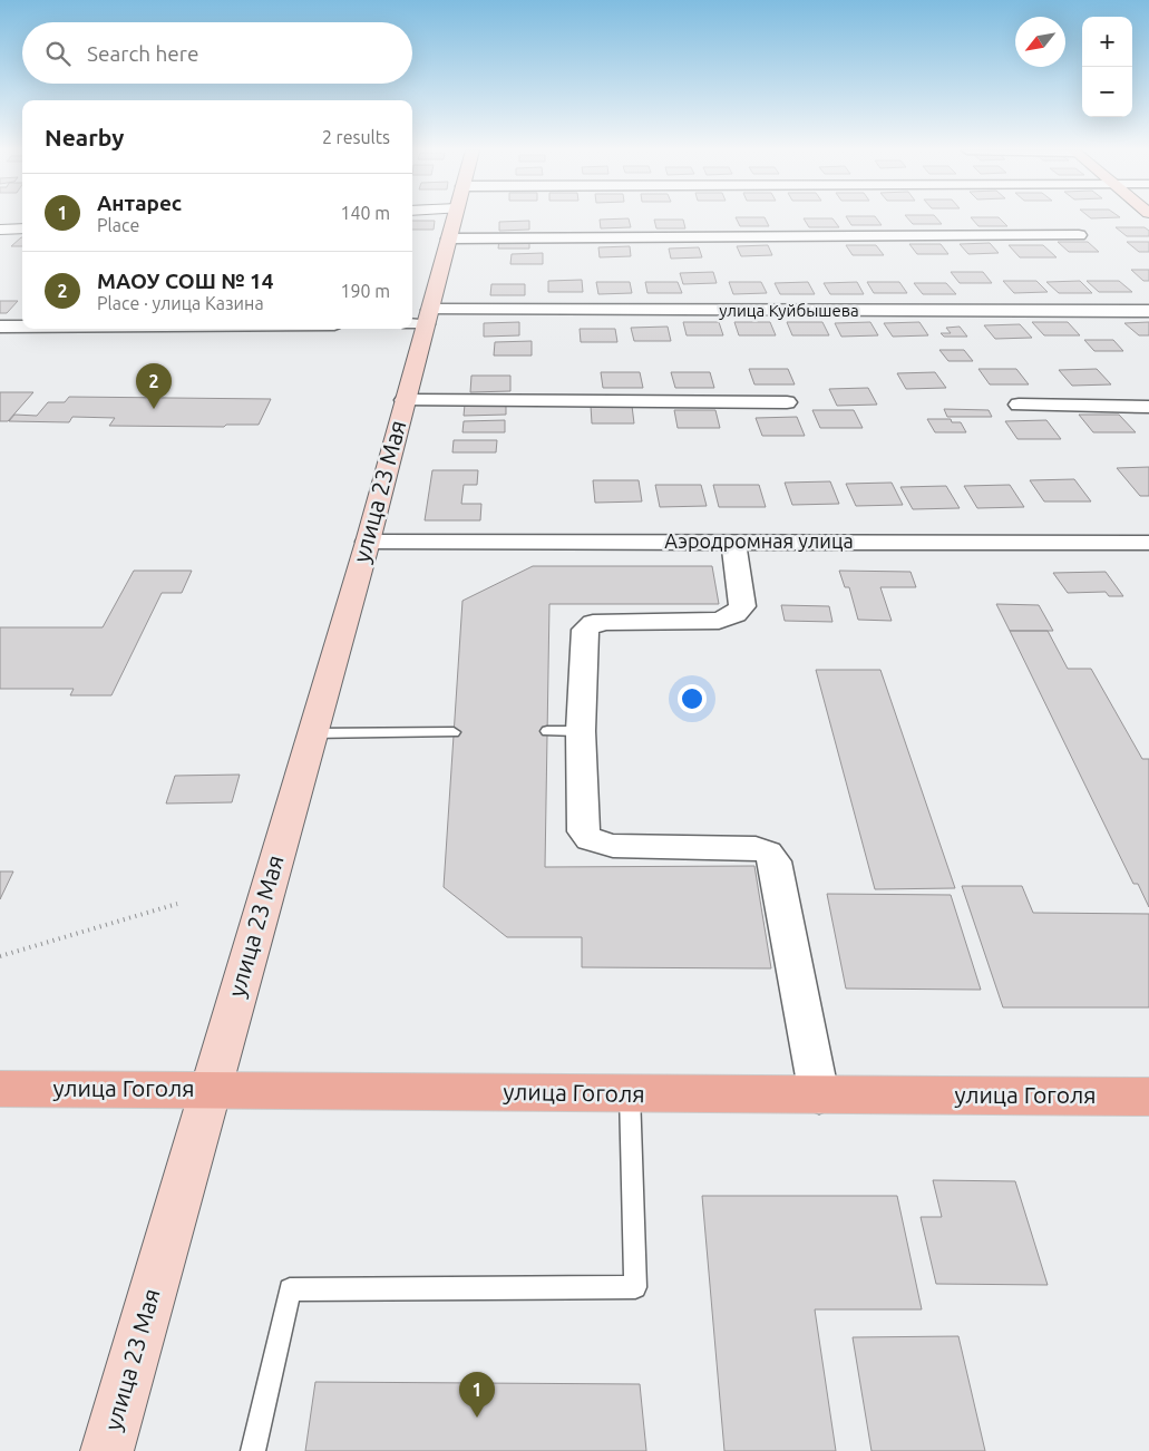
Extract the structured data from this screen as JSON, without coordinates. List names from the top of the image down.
{
  "streets": {
    "main road": ["улица 23 Мая", "улица Гоголя"],
    "street": ["улица Куйбышева", "Аэродромная улица"]
  },
  "crossings": [
    ["улица Куйбышева", "улица 23 Мая"],
    ["улица 23 Мая", "Аэродромная улица"],
    ["улица 23 Мая", "улица Гоголя"]
  ],
  "north": "bottom left",
  "page": {
    "map_buttons": ["+", "−"],
    "search": "Search here",
    "heading": ["Nearby", "2 results"],
    "list": [
      {
        "mark": "1",
        "name": "Антарес",
        "note": "Place",
        "value": "140 m"
      },
      {
        "mark": "2",
        "name": "МАОУ СОШ № 14",
        "note": "Place · улица Казина",
        "value": "190 m"
      }
    ],
    "pins": ["2", "1"]
  }
}
